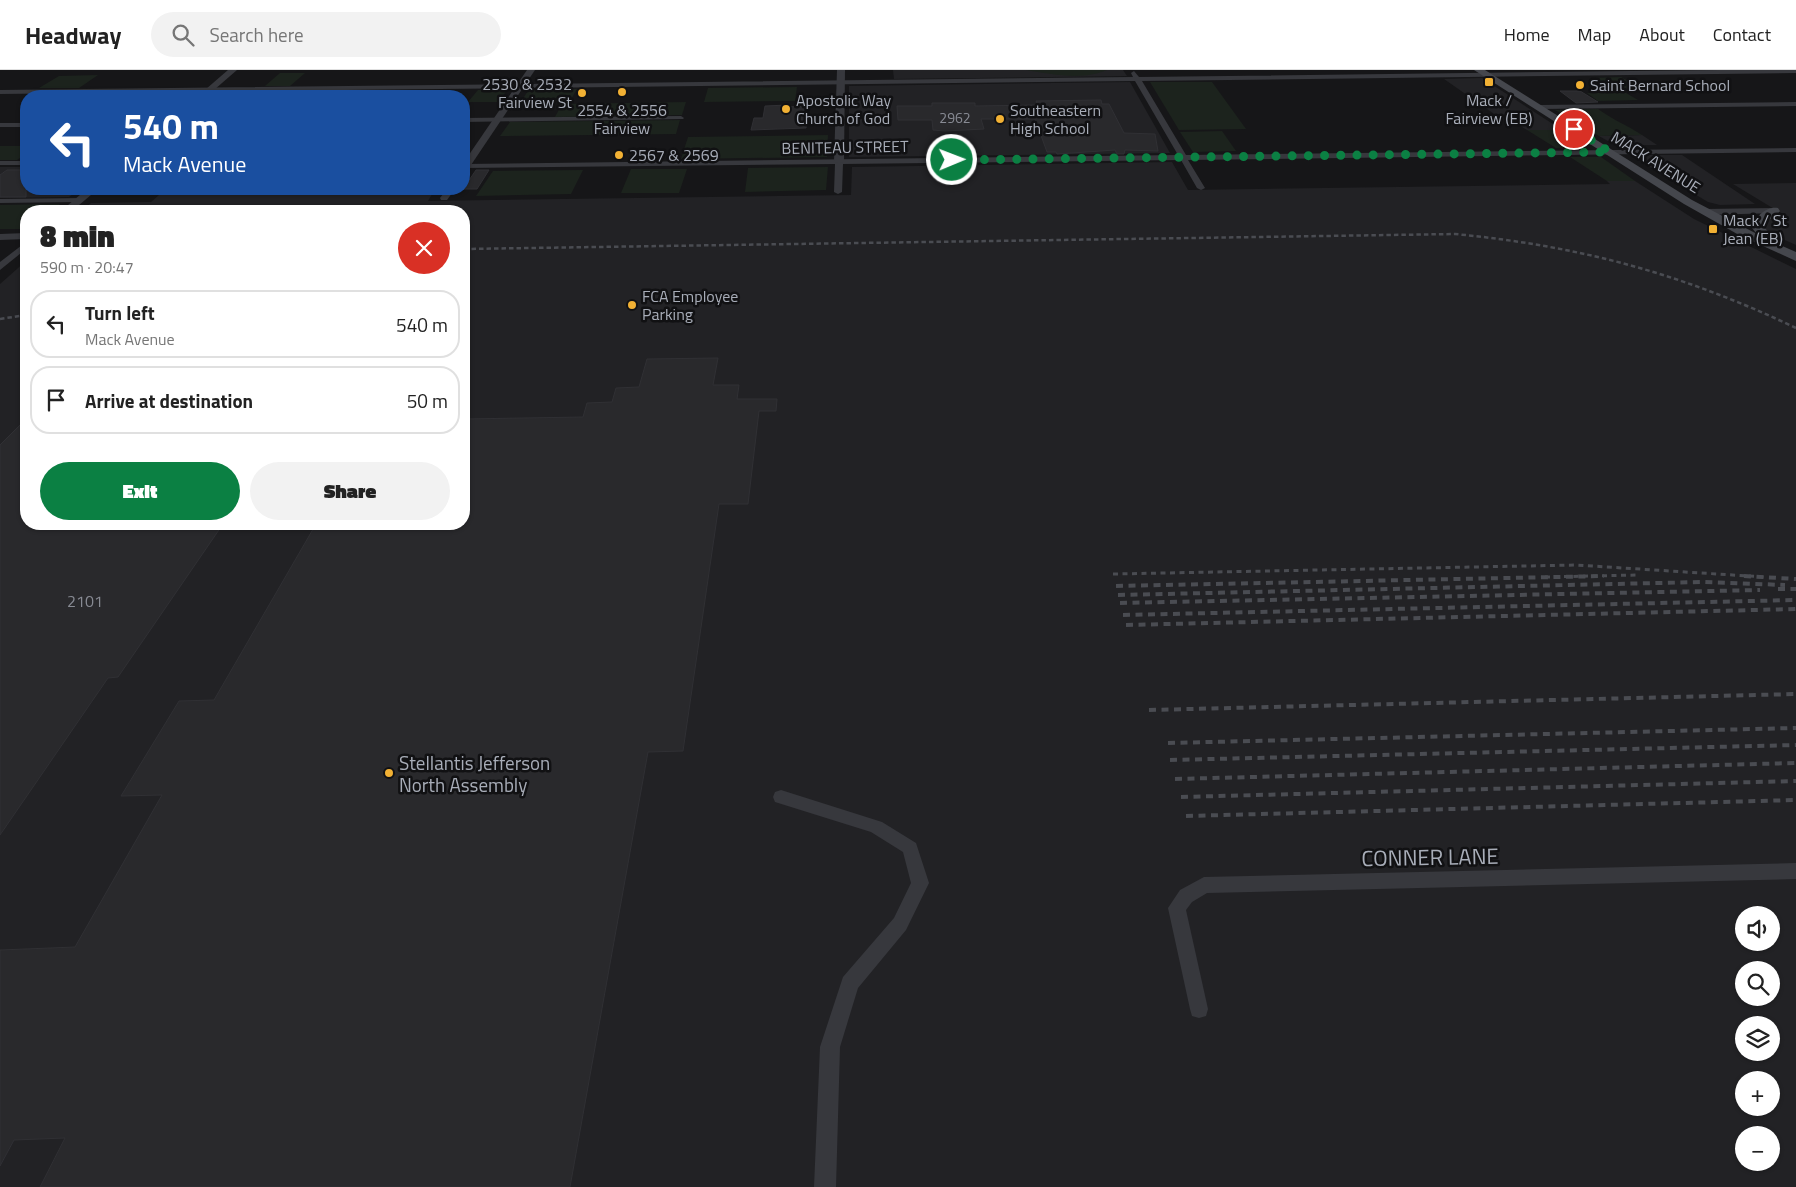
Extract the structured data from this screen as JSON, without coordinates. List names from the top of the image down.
{
  "streets": {
    "main road": ["MACK AVENUE"],
    "street": ["BENITEAU STREET", "CONNER LANE"]
  },
  "crossings": [
    ["BENITEAU STREET", "MACK AVENUE"]
  ],
  "places": {
    "transit": ["Mack / Fairview (EB)", "Mack / St Jean (EB)"],
    "other": [
      "Saint Bernard School",
      "2554 & 2556 Fairview",
      "2530 & 2532 Fairview St",
      "Apostolic Way Church of God",
      "Southeastern High School",
      "2567 & 2569",
      "FCA Employee Parking",
      "Stellantis Jefferson North Assembly"
    ]
  },
  "house_numbers": ["2962", "2101"],
  "page": {
    "header": "Headway",
    "search": "Search here",
    "nav": [
      "Home",
      "Map",
      "About",
      "Contact"
    ],
    "turn": ["540 m", "Mack Avenue"],
    "heading": ["8 min", "590 m · 20:47"],
    "list": [
      {
        "name": "Turn left",
        "note": "Mack Avenue",
        "value": "540 m"
      },
      {
        "name": "Arrive at destination",
        "value": "50 m"
      }
    ],
    "buttons": ["Exit", "Share"],
    "map_buttons": ["+", "−"]
  }
}
